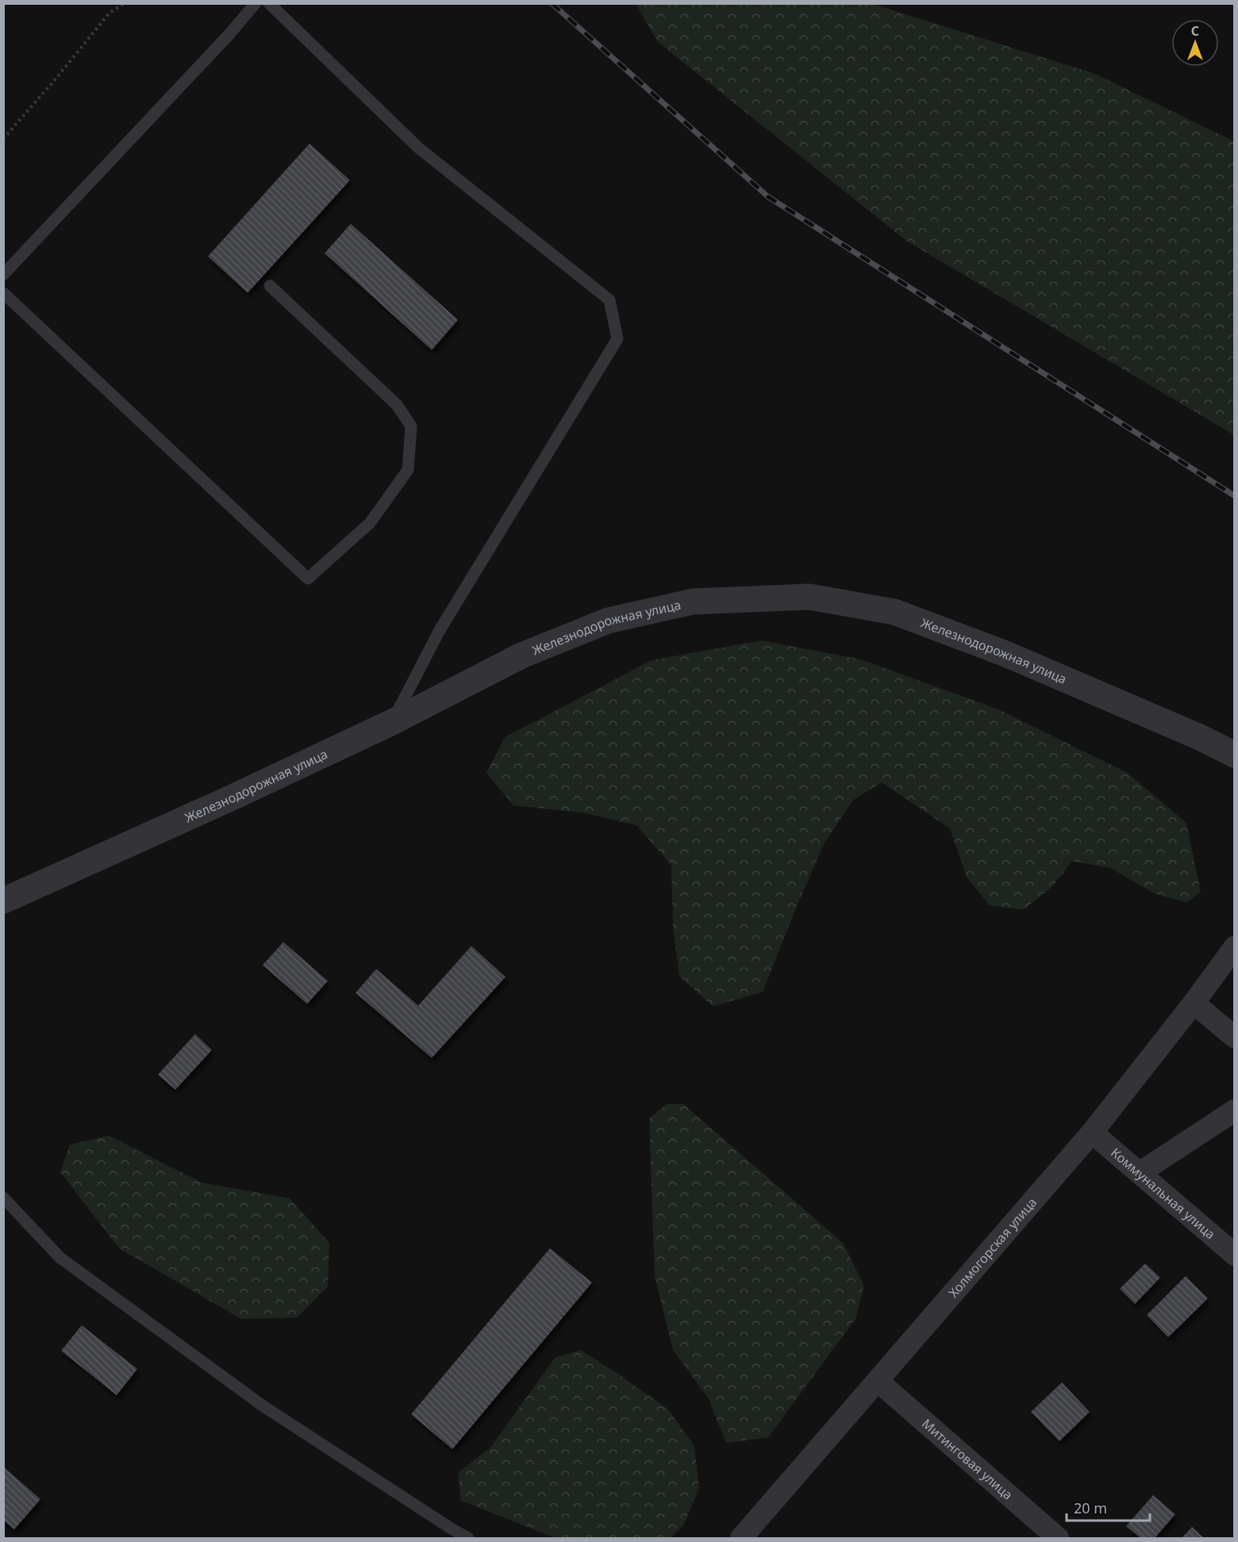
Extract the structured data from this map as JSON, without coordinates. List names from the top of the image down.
{
  "streets": {
    "street": [
      "Железнодорожная улица",
      "Коммунальная улица",
      "Холмогорская улица",
      "Митинговая улица"
    ]
  },
  "crossings": [
    ["Коммунальная улица", "Холмогорская улица"],
    ["Холмогорская улица", "Митинговая улица"]
  ],
  "scale_bar": "20 m",
  "north": "top"
}
